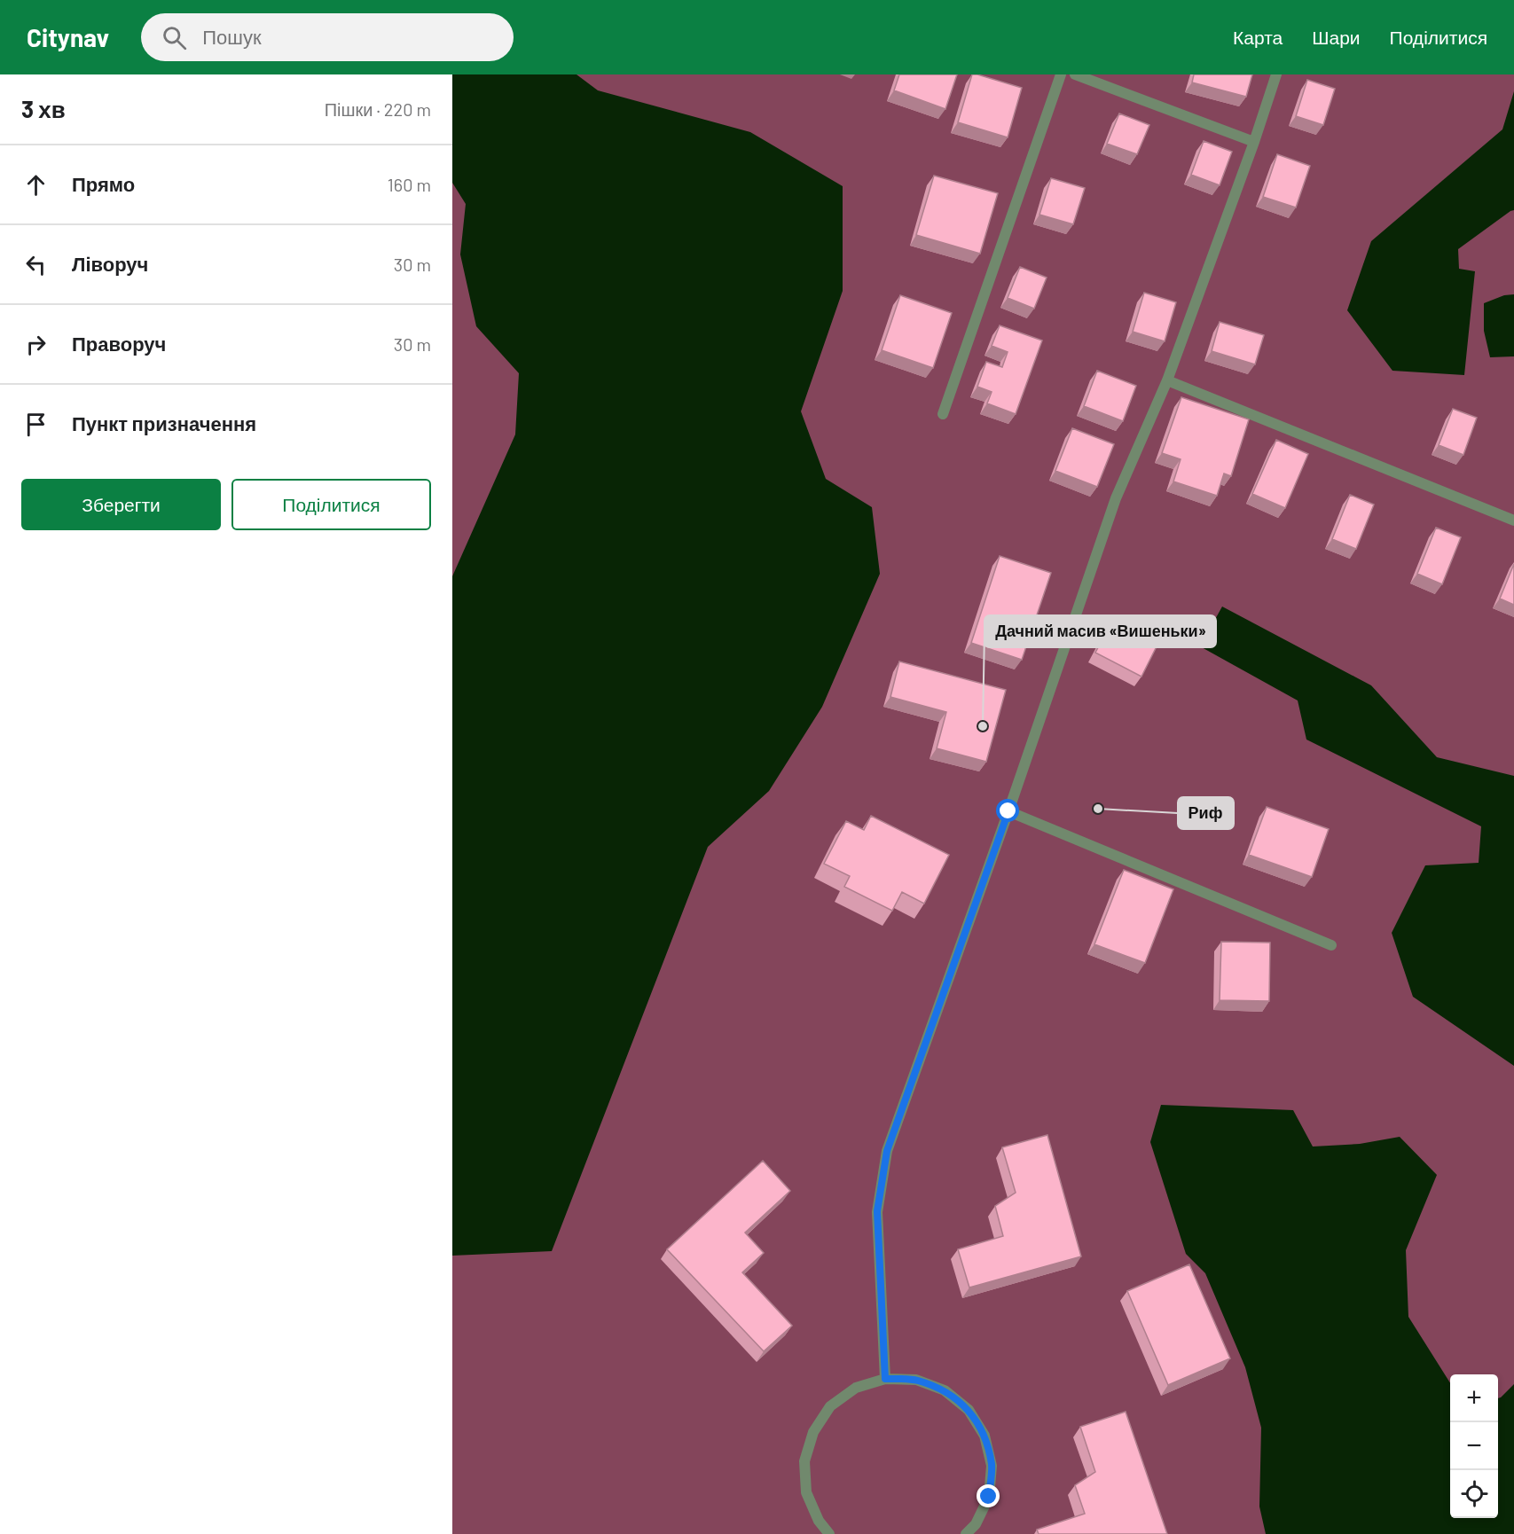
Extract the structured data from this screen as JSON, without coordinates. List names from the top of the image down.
{
  "places": ["Дачний масив «Вишеньки»", "Риф"],
  "page": {
    "header": "Citynav",
    "search": "Пошук",
    "nav": ["Карта", "Шари", "Поділитися"],
    "heading": ["3 хв", "Пішки · 220 m"],
    "list": [
      ["Прямо", "160 m"],
      ["Ліворуч", "30 m"],
      ["Праворуч", "30 m"],
      "Пункт призначення"
    ],
    "buttons": ["Зберегти", "Поділитися"],
    "map_buttons": ["+", "−"]
  }
}
